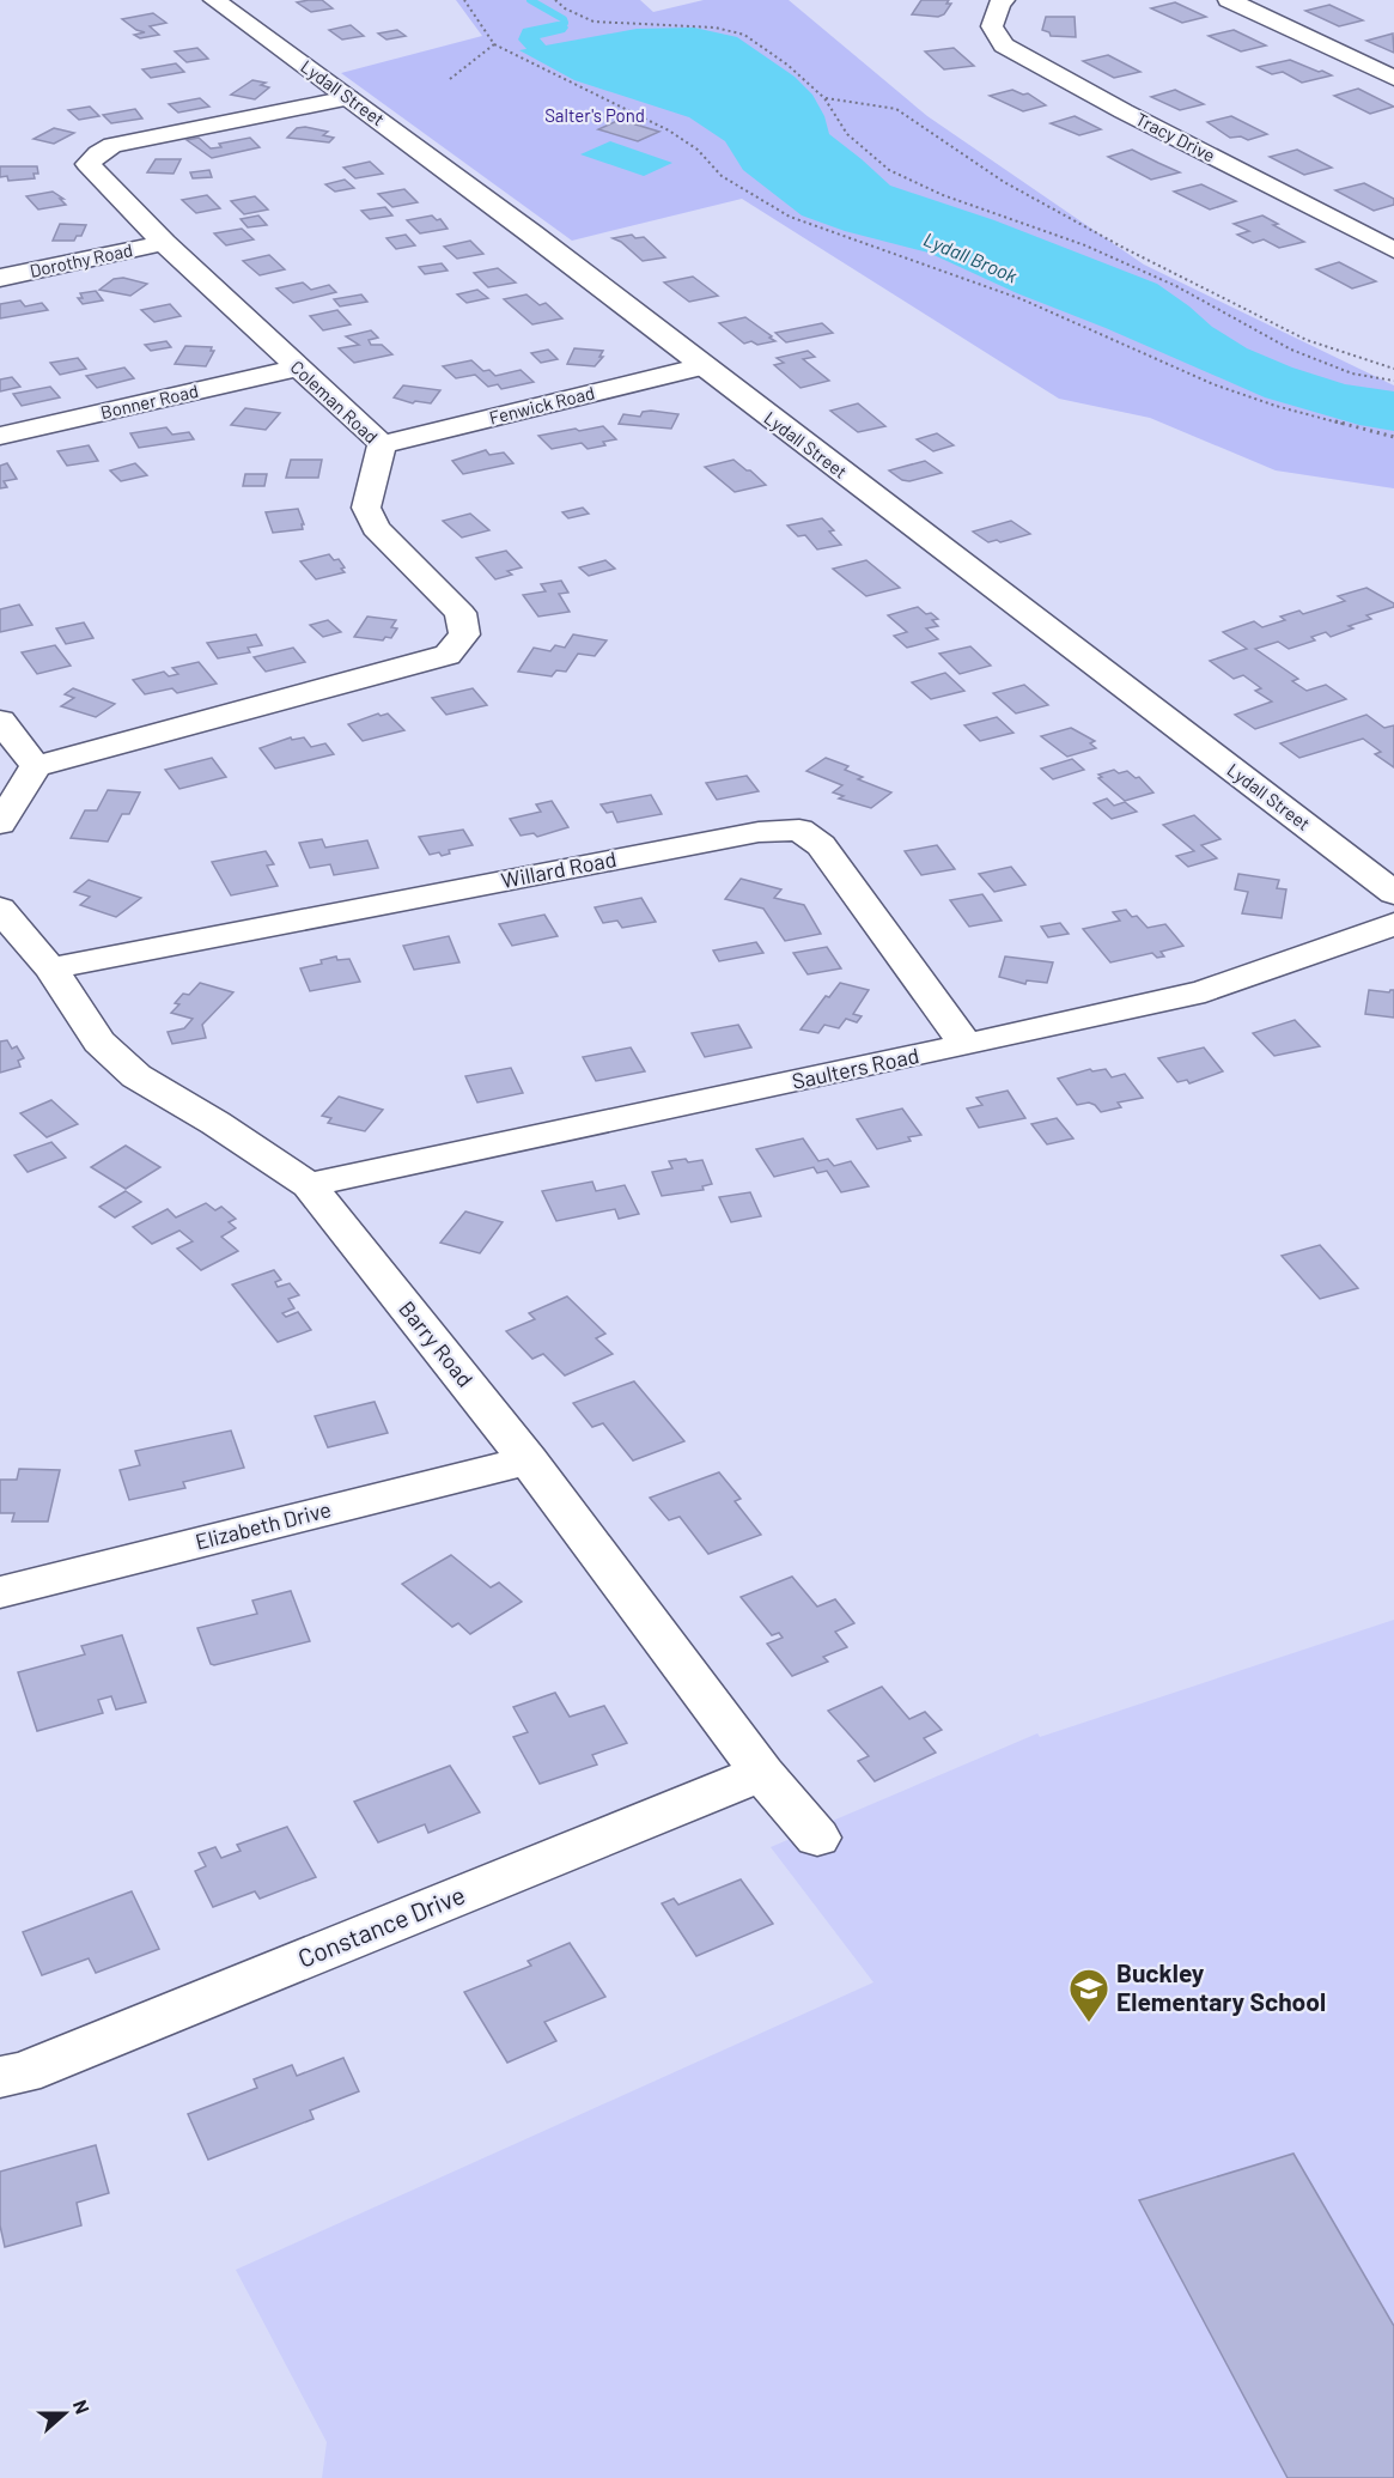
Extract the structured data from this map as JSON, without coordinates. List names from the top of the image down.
{
  "streets": {
    "street": [
      "Lydall Street",
      "Tracy Drive",
      "Dorothy Road",
      "Bonner Road",
      "Coleman Road",
      "Fenwick Road",
      "Willard Road",
      "Saulters Road",
      "Barry Road",
      "Elizabeth Drive",
      "Constance Drive"
    ]
  },
  "crossings": [
    ["Lydall Street", "Coleman Road"],
    ["Lydall Street", "Fenwick Road"],
    ["Dorothy Road", "Coleman Road"],
    ["Bonner Road", "Coleman Road"],
    ["Coleman Road", "Fenwick Road"],
    ["Willard Road", "Saulters Road"],
    ["Willard Road", "Barry Road"],
    ["Saulters Road", "Barry Road"],
    ["Barry Road", "Elizabeth Drive"],
    ["Barry Road", "Constance Drive"]
  ],
  "water": ["Lydall Brook"],
  "parks": ["Salter's Pond"],
  "places": {
    "school or university": ["Buckley Elementary School"]
  },
  "north": "right"
}
